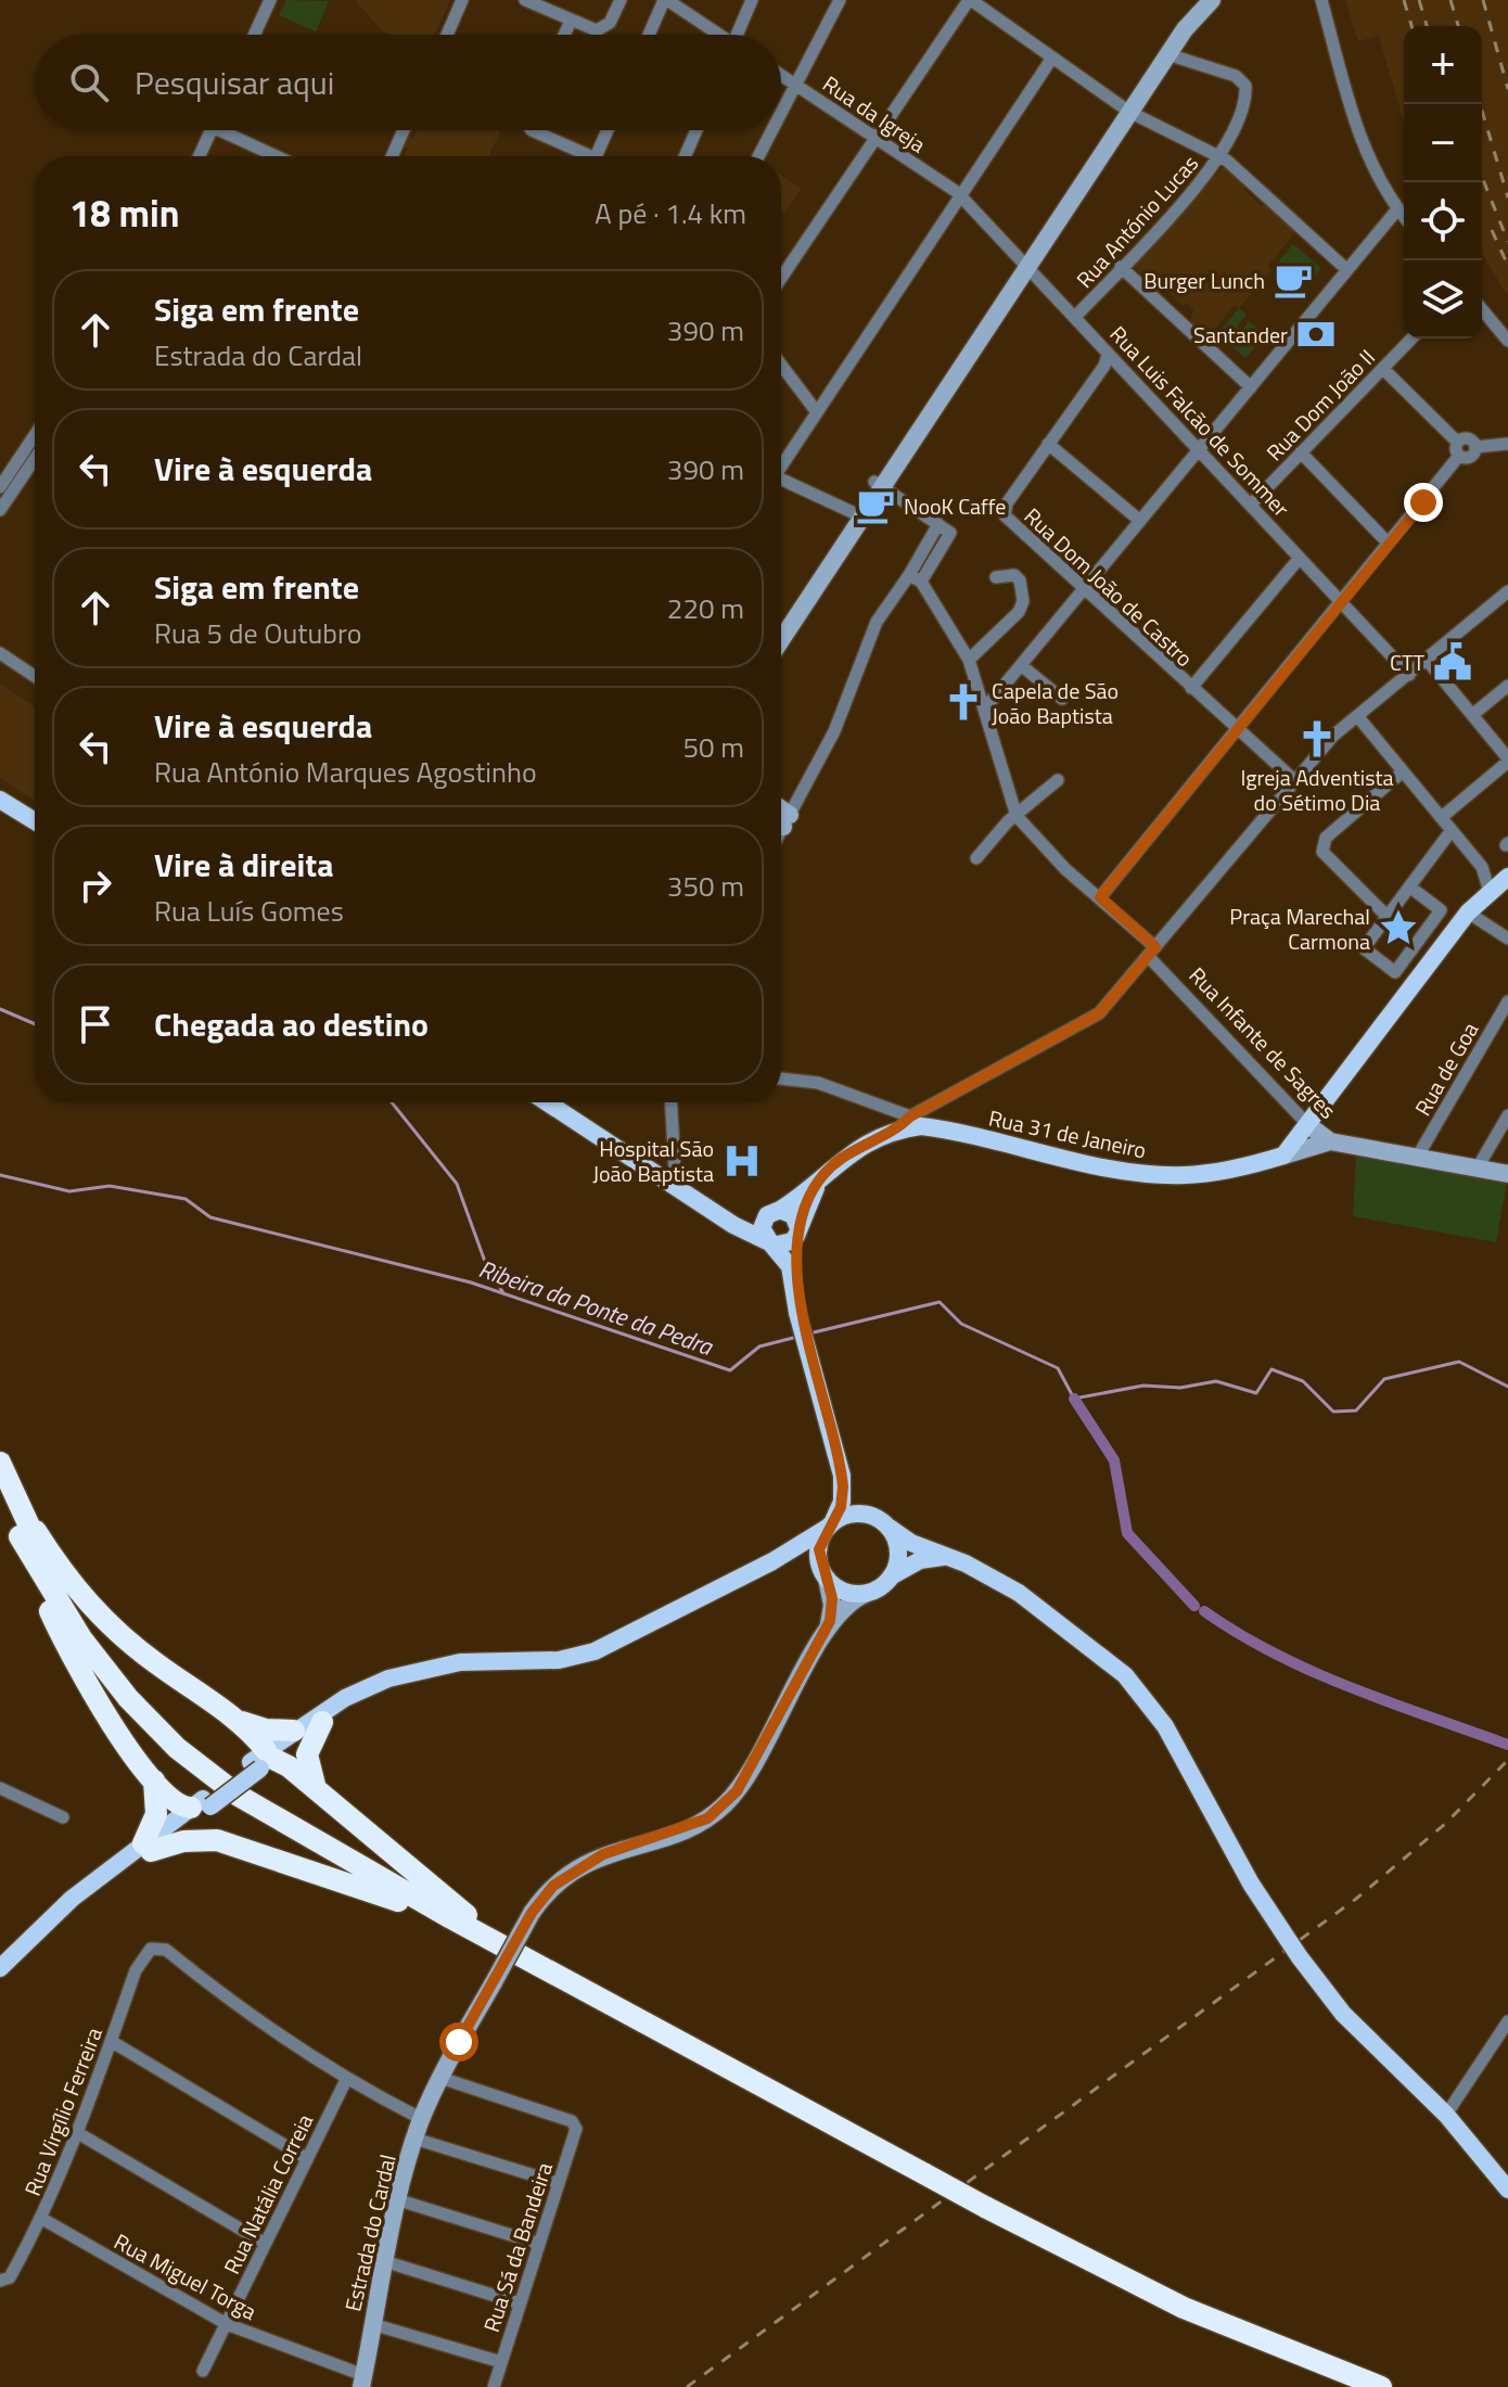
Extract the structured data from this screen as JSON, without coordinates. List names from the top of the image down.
{
  "streets": {
    "main road": ["Rua 31 de Janeiro"],
    "street": [
      "Rua da Igreja",
      "Rua António Lucas",
      "Rua Dom João II",
      "Rua Luis Falcão de Sommer",
      "Rua Dom João de Castro",
      "Rua Infante de Sagres",
      "Rua de Goa",
      "Rua Virgílio Ferreira",
      "Rua Natália Correia",
      "Estrada do Cardal",
      "Rua Sá da Bandeira",
      "Rua Miguel Torga"
    ]
  },
  "crossings": [
    ["Rua da Igreja", "Rua Luis Falcão de Sommer"],
    ["Rua António Lucas", "Rua Luis Falcão de Sommer"],
    ["Rua Dom João II", "Rua Luis Falcão de Sommer"],
    ["Rua Luis Falcão de Sommer", "Rua Dom João de Castro"],
    ["Rua Infante de Sagres", "Rua de Goa"],
    ["Rua Infante de Sagres", "Rua 31 de Janeiro"],
    ["Rua Virgílio Ferreira", "Rua Natália Correia"],
    ["Rua Virgílio Ferreira", "Rua Miguel Torga"],
    ["Rua Natália Correia", "Rua Miguel Torga"],
    ["Estrada do Cardal", "Rua Sá da Bandeira"],
    ["Estrada do Cardal", "Rua Miguel Torga"]
  ],
  "water": ["Ribeira da Ponte da Pedra"],
  "places": {
    "cafe": ["Burger Lunch", "NooK Caffe"],
    "bank": ["Santander"],
    "public building": ["CTT"],
    "church": ["Capela de São João Baptista", "Igreja Adventista do Sétimo Dia"],
    "place": ["Praça Marechal Carmona"],
    "hospital": ["Hospital São João Baptista"]
  },
  "page": {
    "map_buttons": ["+", "−"],
    "search": "Pesquisar aqui",
    "heading": ["18 min", "A pé · 1.4 km"],
    "list": [
      ["Siga em frente", "Estrada do Cardal", "390 m"],
      ["Vire à esquerda", "390 m"],
      ["Siga em frente", "Rua 5 de Outubro", "220 m"],
      ["Vire à esquerda", "Rua António Marques Agostinho", "50 m"],
      ["Vire à direita", "Rua Luís Gomes", "350 m"],
      "Chegada ao destino"
    ]
  }
}
